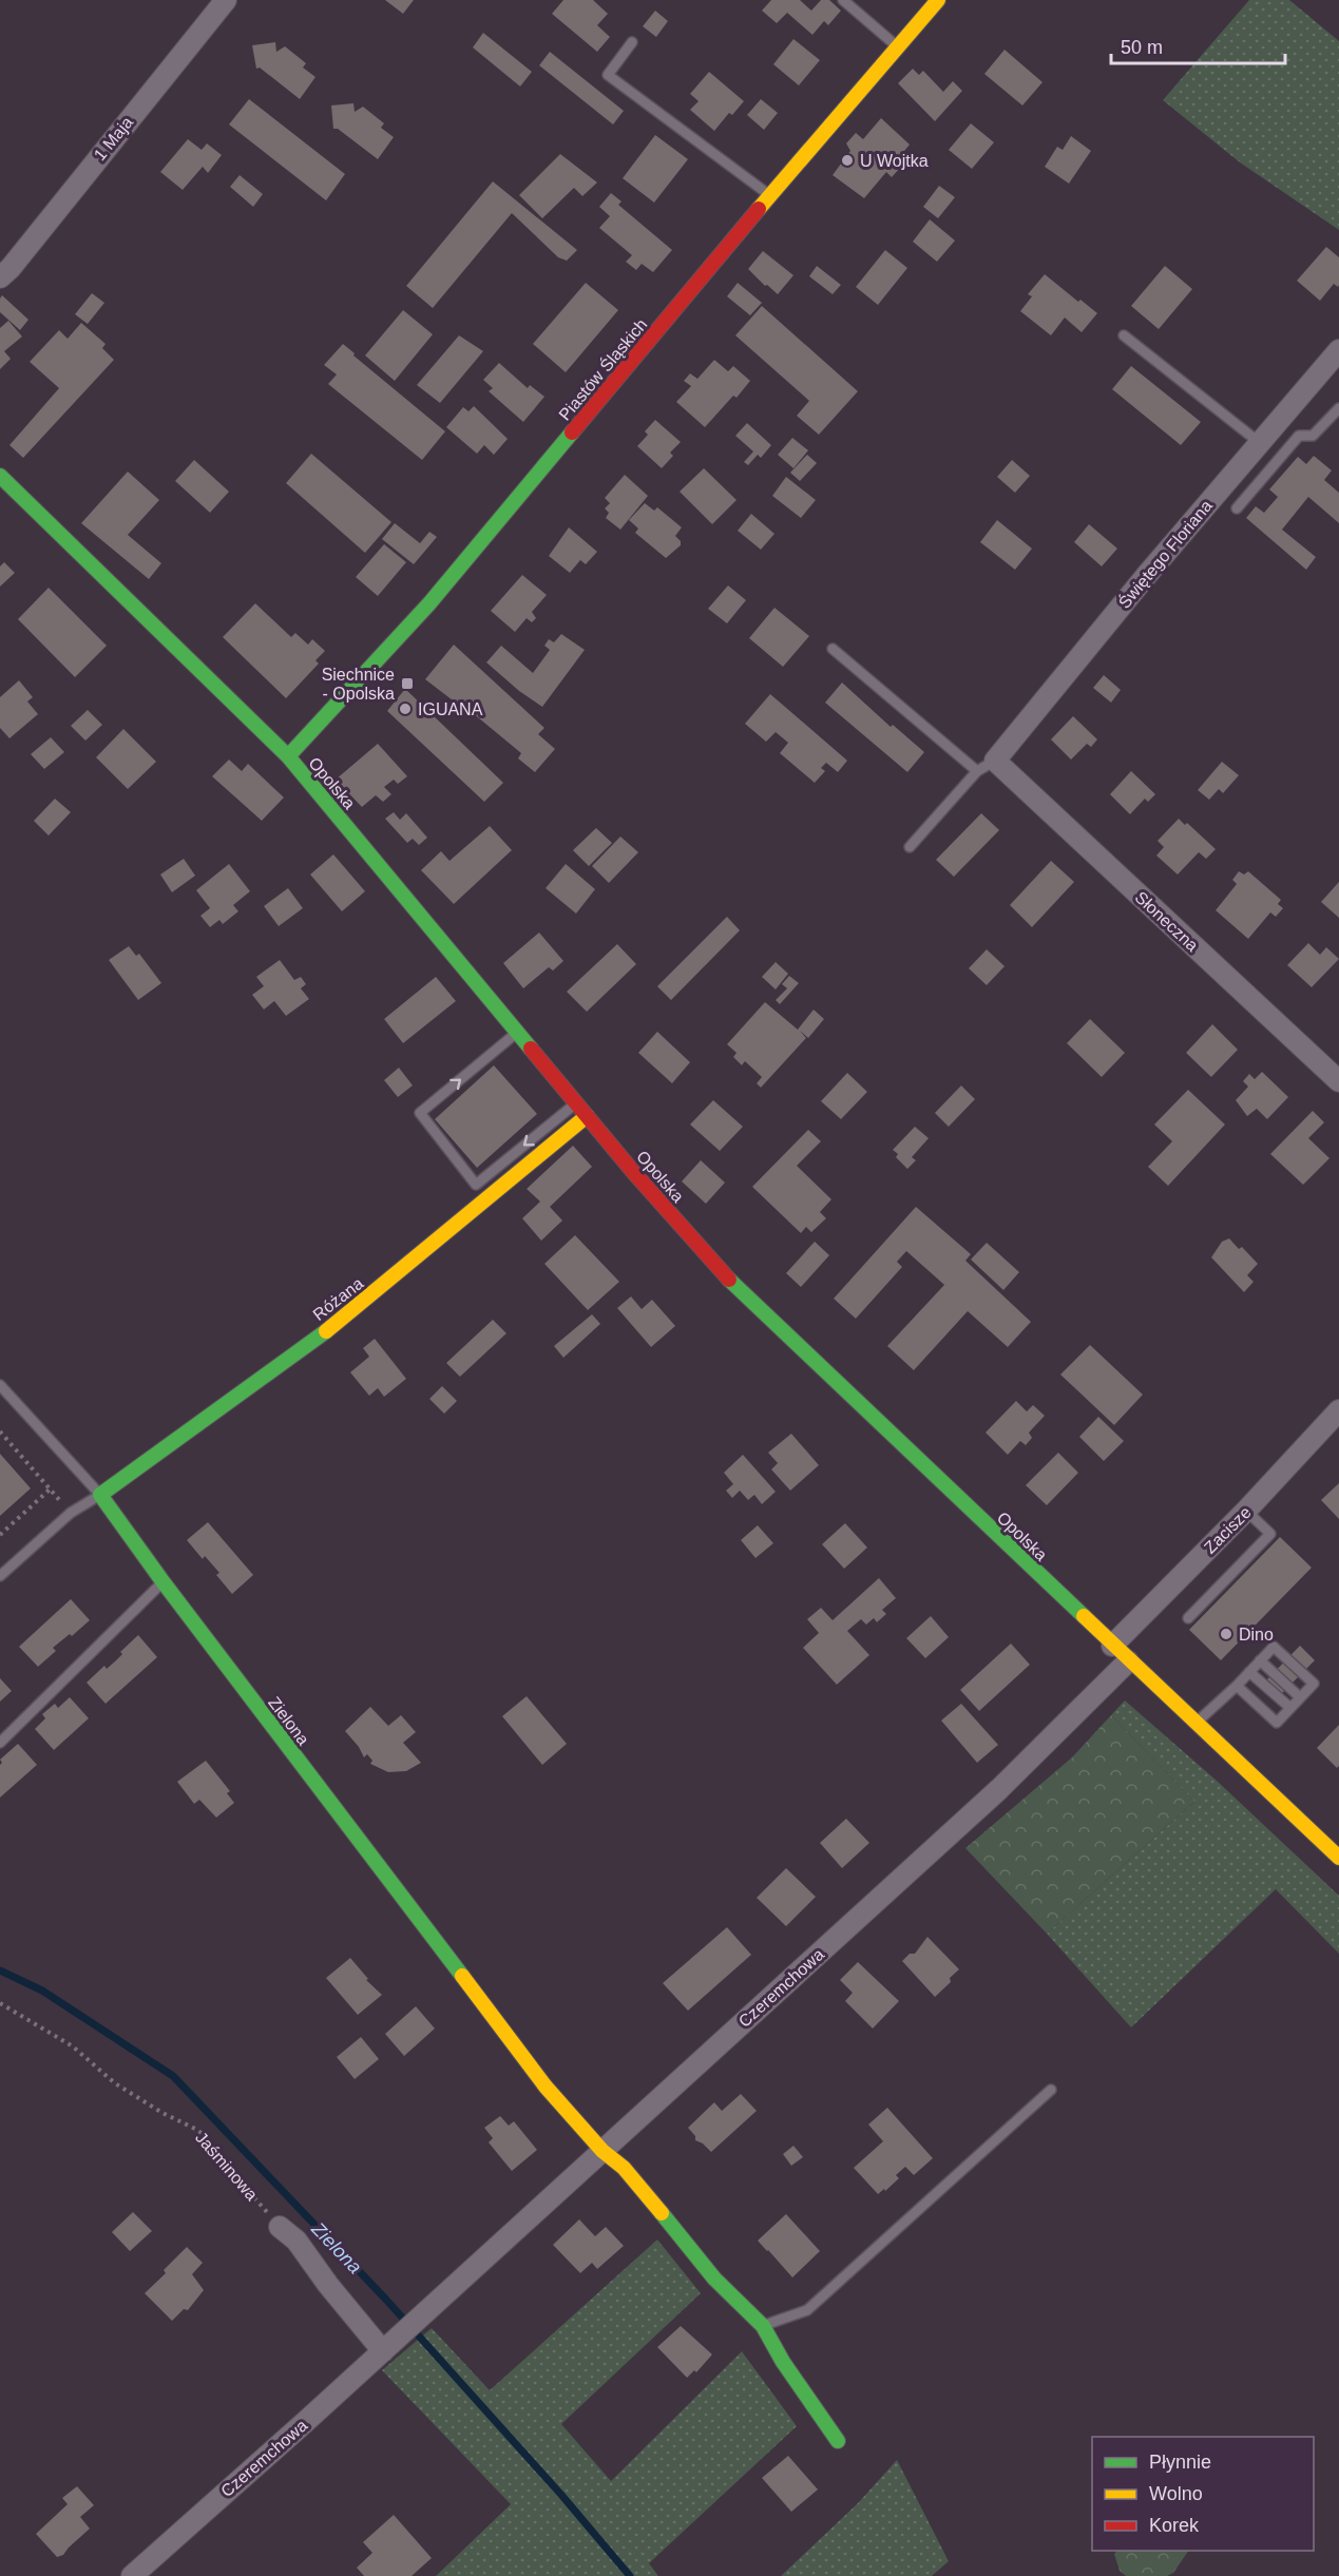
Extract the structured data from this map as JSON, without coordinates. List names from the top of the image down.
{
  "streets": {
    "street": [
      "1 Maja",
      "Piastów Śląskich",
      "Świętego Floriana",
      "Opolska",
      "Słoneczna",
      "Różana",
      "Zacisze",
      "Zielona",
      "Czeremchowa"
    ],
    "path": ["Jaśminowa"]
  },
  "crossings": [
    ["Piastów Śląskich", "Opolska"],
    ["Świętego Floriana", "Słoneczna"],
    ["Opolska", "Różana"],
    ["Opolska", "Zacisze"],
    ["Opolska", "Czeremchowa"],
    ["Różana", "Zielona"],
    ["Zielona", "Czeremchowa"]
  ],
  "water": ["Zielona"],
  "places": {
    "other": ["U Wojtka", "IGUANA", "Dino"],
    "transit": ["Siechnice - Opolska"]
  },
  "legend": ["Płynnie", "Wolno", "Korek"],
  "scale_bar": "50 m"
}
